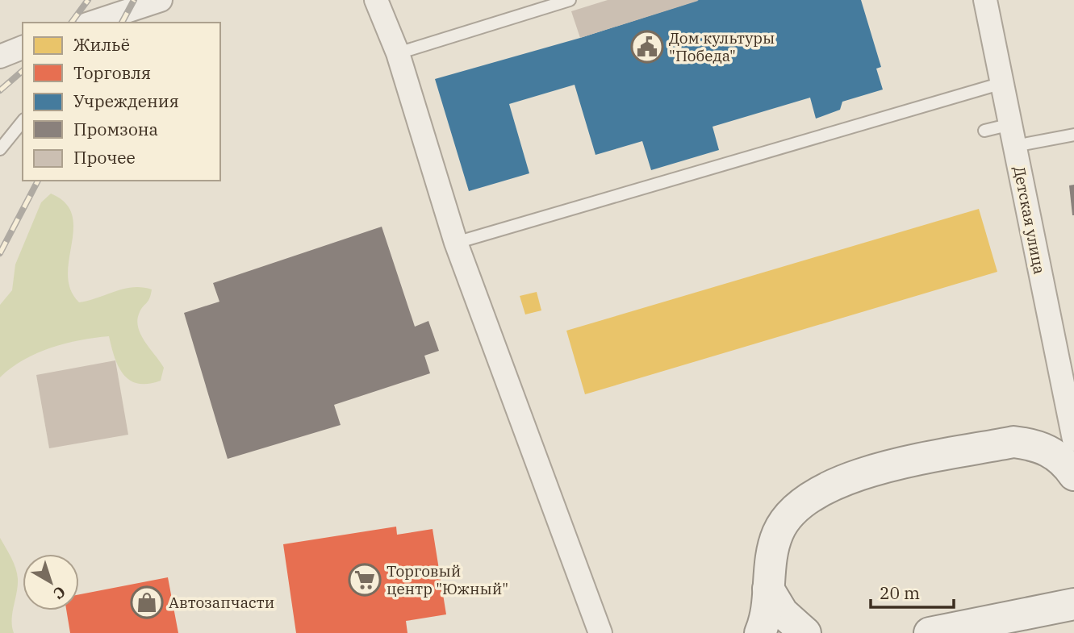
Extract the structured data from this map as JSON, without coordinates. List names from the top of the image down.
{
  "streets": {
    "street": ["Детская улица"]
  },
  "places": {
    "public building": ["Дом культуры \"Победа\""],
    "supermarket": ["Торговый центр \"Южный\""],
    "shop": ["Автозапчасти"]
  },
  "legend": [
    "Жильё",
    "Торговля",
    "Учреждения",
    "Промзона",
    "Прочее"
  ],
  "scale_bar": "20 m",
  "north": "bottom right"
}
